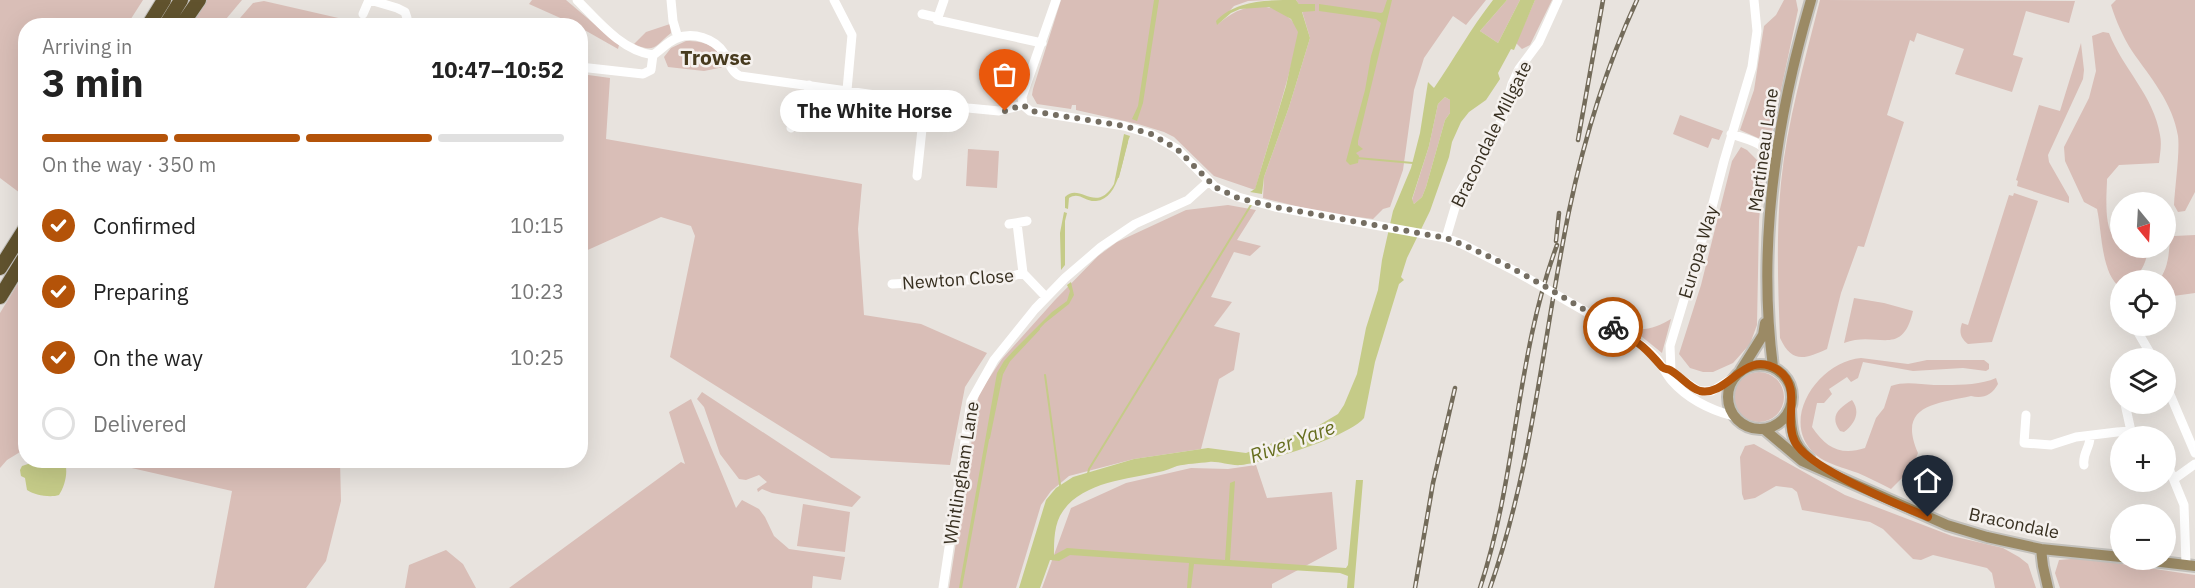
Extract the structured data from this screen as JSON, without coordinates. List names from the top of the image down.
{
  "streets": {
    "main road": ["Martineau Lane", "Bracondale"],
    "street": [
      "Bracondale Millgate",
      "Europa Way",
      "Newton Close",
      "Whitlingham Lane"
    ]
  },
  "crossings": [
    ["Martineau Lane", "Bracondale"],
    ["Newton Close", "Whitlingham Lane"]
  ],
  "districts": ["Trowse"],
  "water": ["River Yare"],
  "places": ["The White Horse"],
  "north": "bottom",
  "page": {
    "heading": ["3 min", "Arriving in", "10:47–10:52"],
    "bubble": "The White Horse",
    "bar": "On the way · 350 m",
    "map_buttons": ["+", "−"],
    "list": [
      ["Confirmed", "10:15"],
      ["Preparing", "10:23"],
      ["On the way", "10:25"],
      "Delivered"
    ]
  }
}
